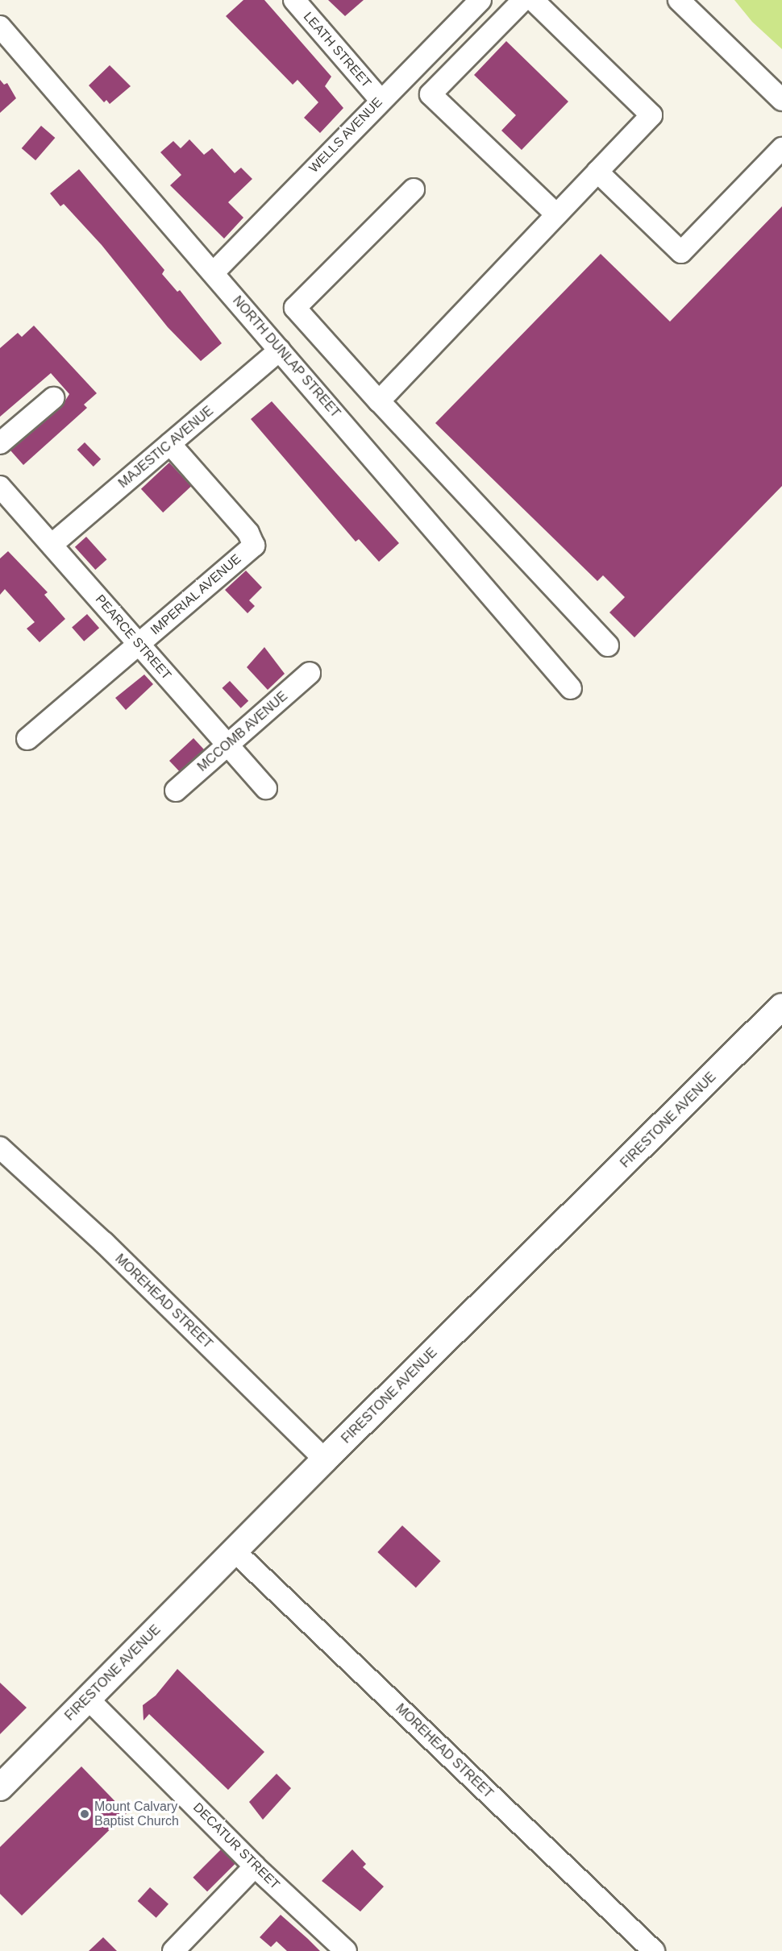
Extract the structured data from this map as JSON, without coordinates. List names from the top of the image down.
{
  "streets": {
    "main road": ["FIRESTONE AVENUE"],
    "street": [
      "LEATH STREET",
      "WELLS AVENUE",
      "NORTH DUNLAP STREET",
      "MAJESTIC AVENUE",
      "IMPERIAL AVENUE",
      "PEARCE STREET",
      "MCCOMB AVENUE",
      "MOREHEAD STREET",
      "DECATUR STREET"
    ]
  },
  "crossings": [
    ["LEATH STREET", "WELLS AVENUE"],
    ["WELLS AVENUE", "NORTH DUNLAP STREET"],
    ["NORTH DUNLAP STREET", "MAJESTIC AVENUE"],
    ["MAJESTIC AVENUE", "IMPERIAL AVENUE"],
    ["MAJESTIC AVENUE", "PEARCE STREET"],
    ["IMPERIAL AVENUE", "PEARCE STREET"],
    ["PEARCE STREET", "MCCOMB AVENUE"],
    ["FIRESTONE AVENUE", "MOREHEAD STREET"],
    ["FIRESTONE AVENUE", "DECATUR STREET"]
  ],
  "places": ["Mount Calvary Baptist Church"]
}
